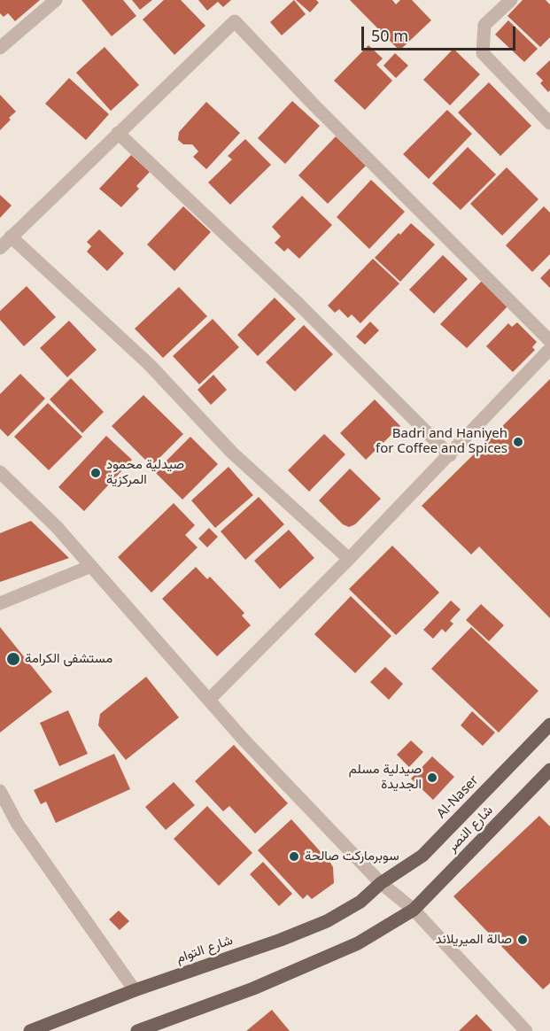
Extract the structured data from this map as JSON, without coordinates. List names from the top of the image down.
{
  "streets": {
    "main road": ["Al-Naser", "شارع النصر", "شارع التوام"]
  },
  "crossings": [
    ["Al-Naser", "شارع التوام"]
  ],
  "places": [
    "Badri and Haniyeh for Coffee and Spices",
    "صيدلية محمود المركزية",
    "مستشفى الكرامة",
    "صيدلية مسلم الجديدة",
    "سوبرماركت صالحة",
    "صالة الميريلاند"
  ],
  "scale_bar": "50 m"
}
